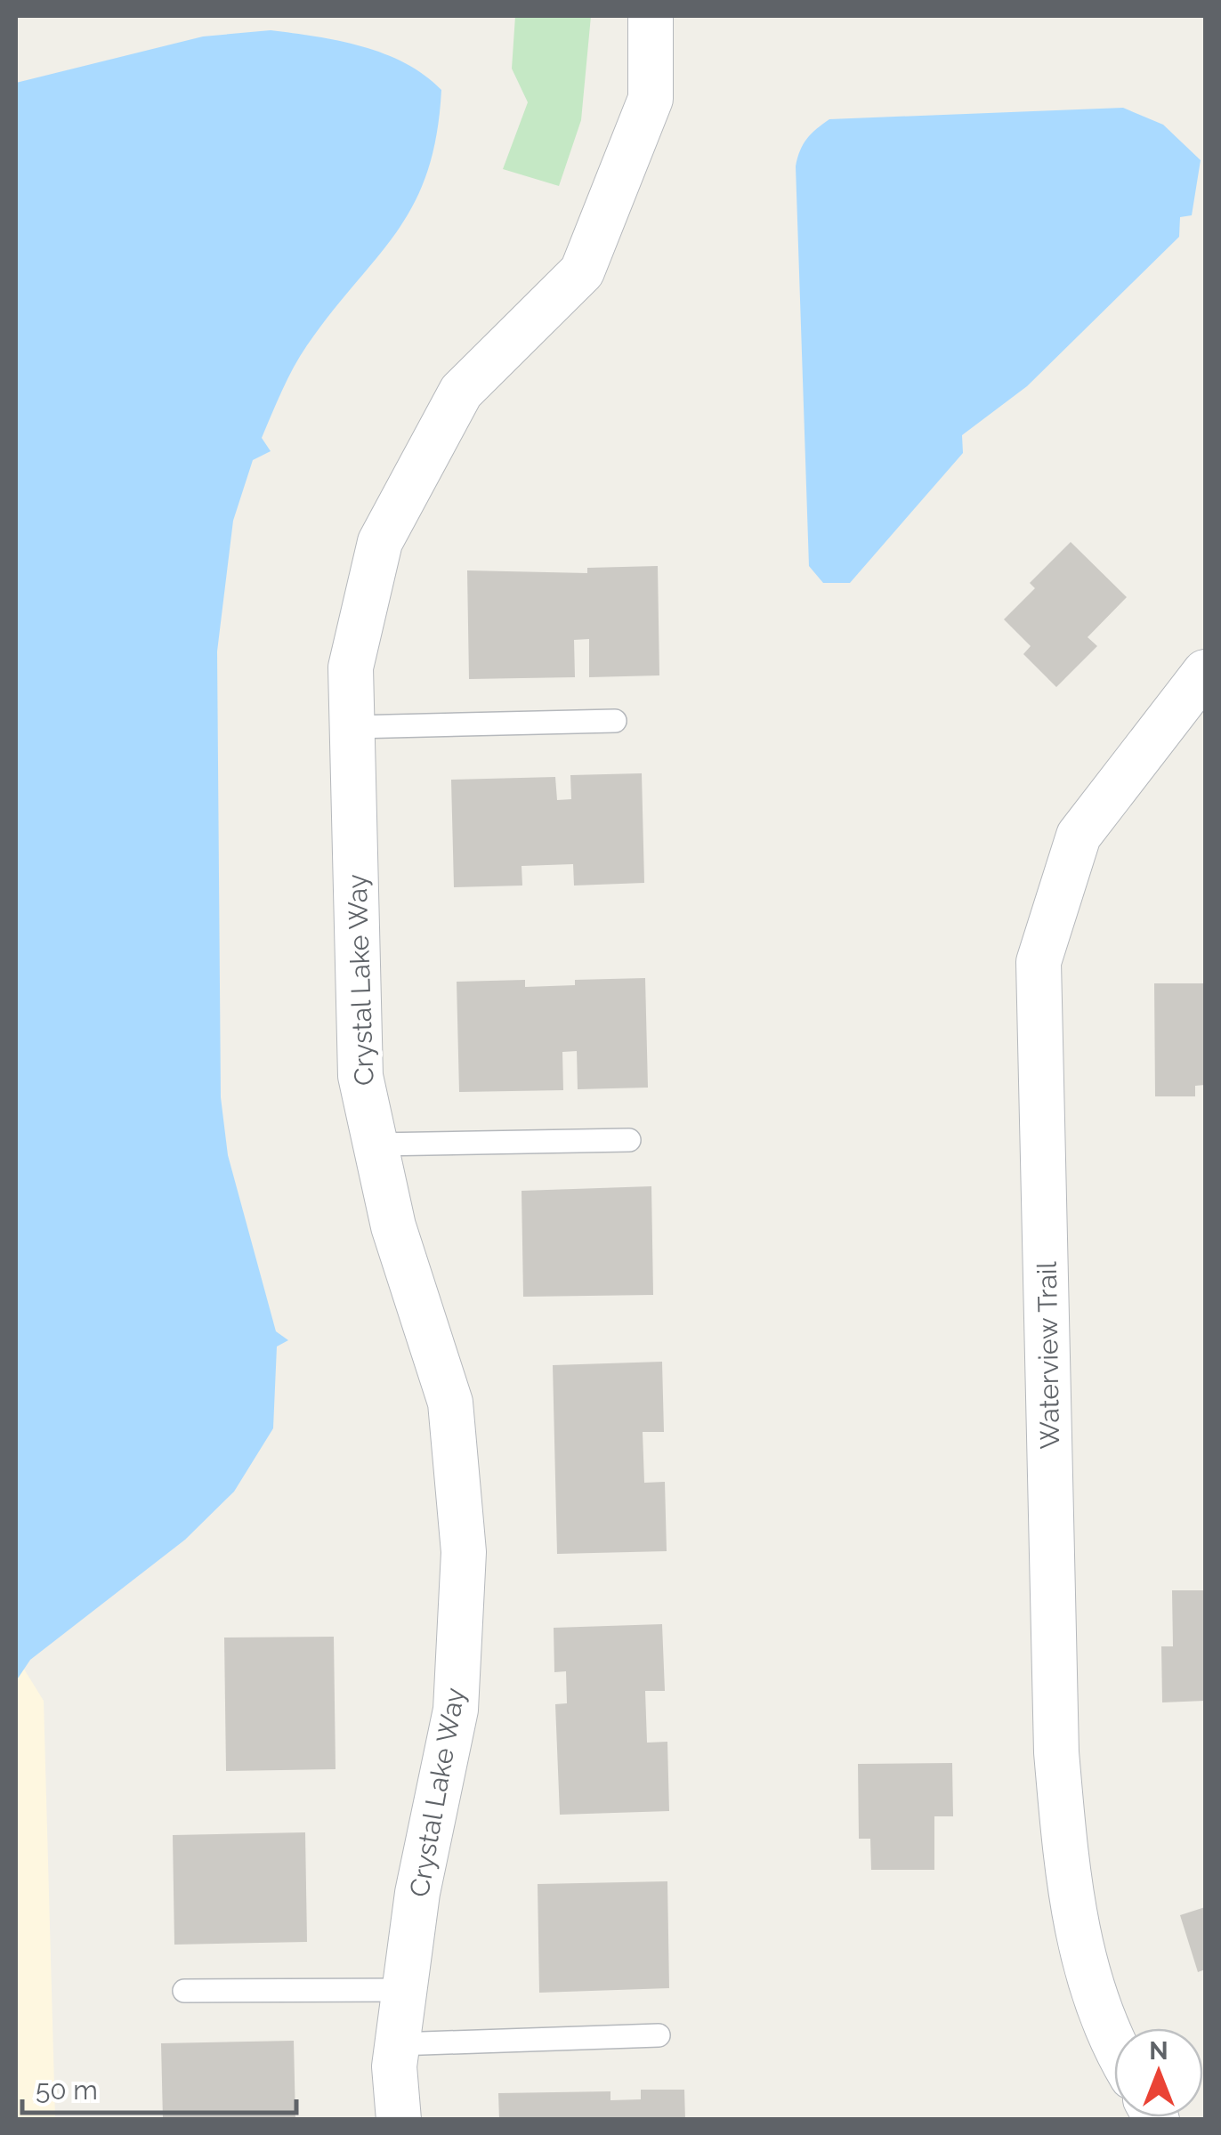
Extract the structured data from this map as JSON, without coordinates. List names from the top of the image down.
{
  "streets": {
    "street": ["Crystal Lake Way", "Waterview Trail"]
  },
  "scale_bar": "50 m",
  "north": "top"
}
